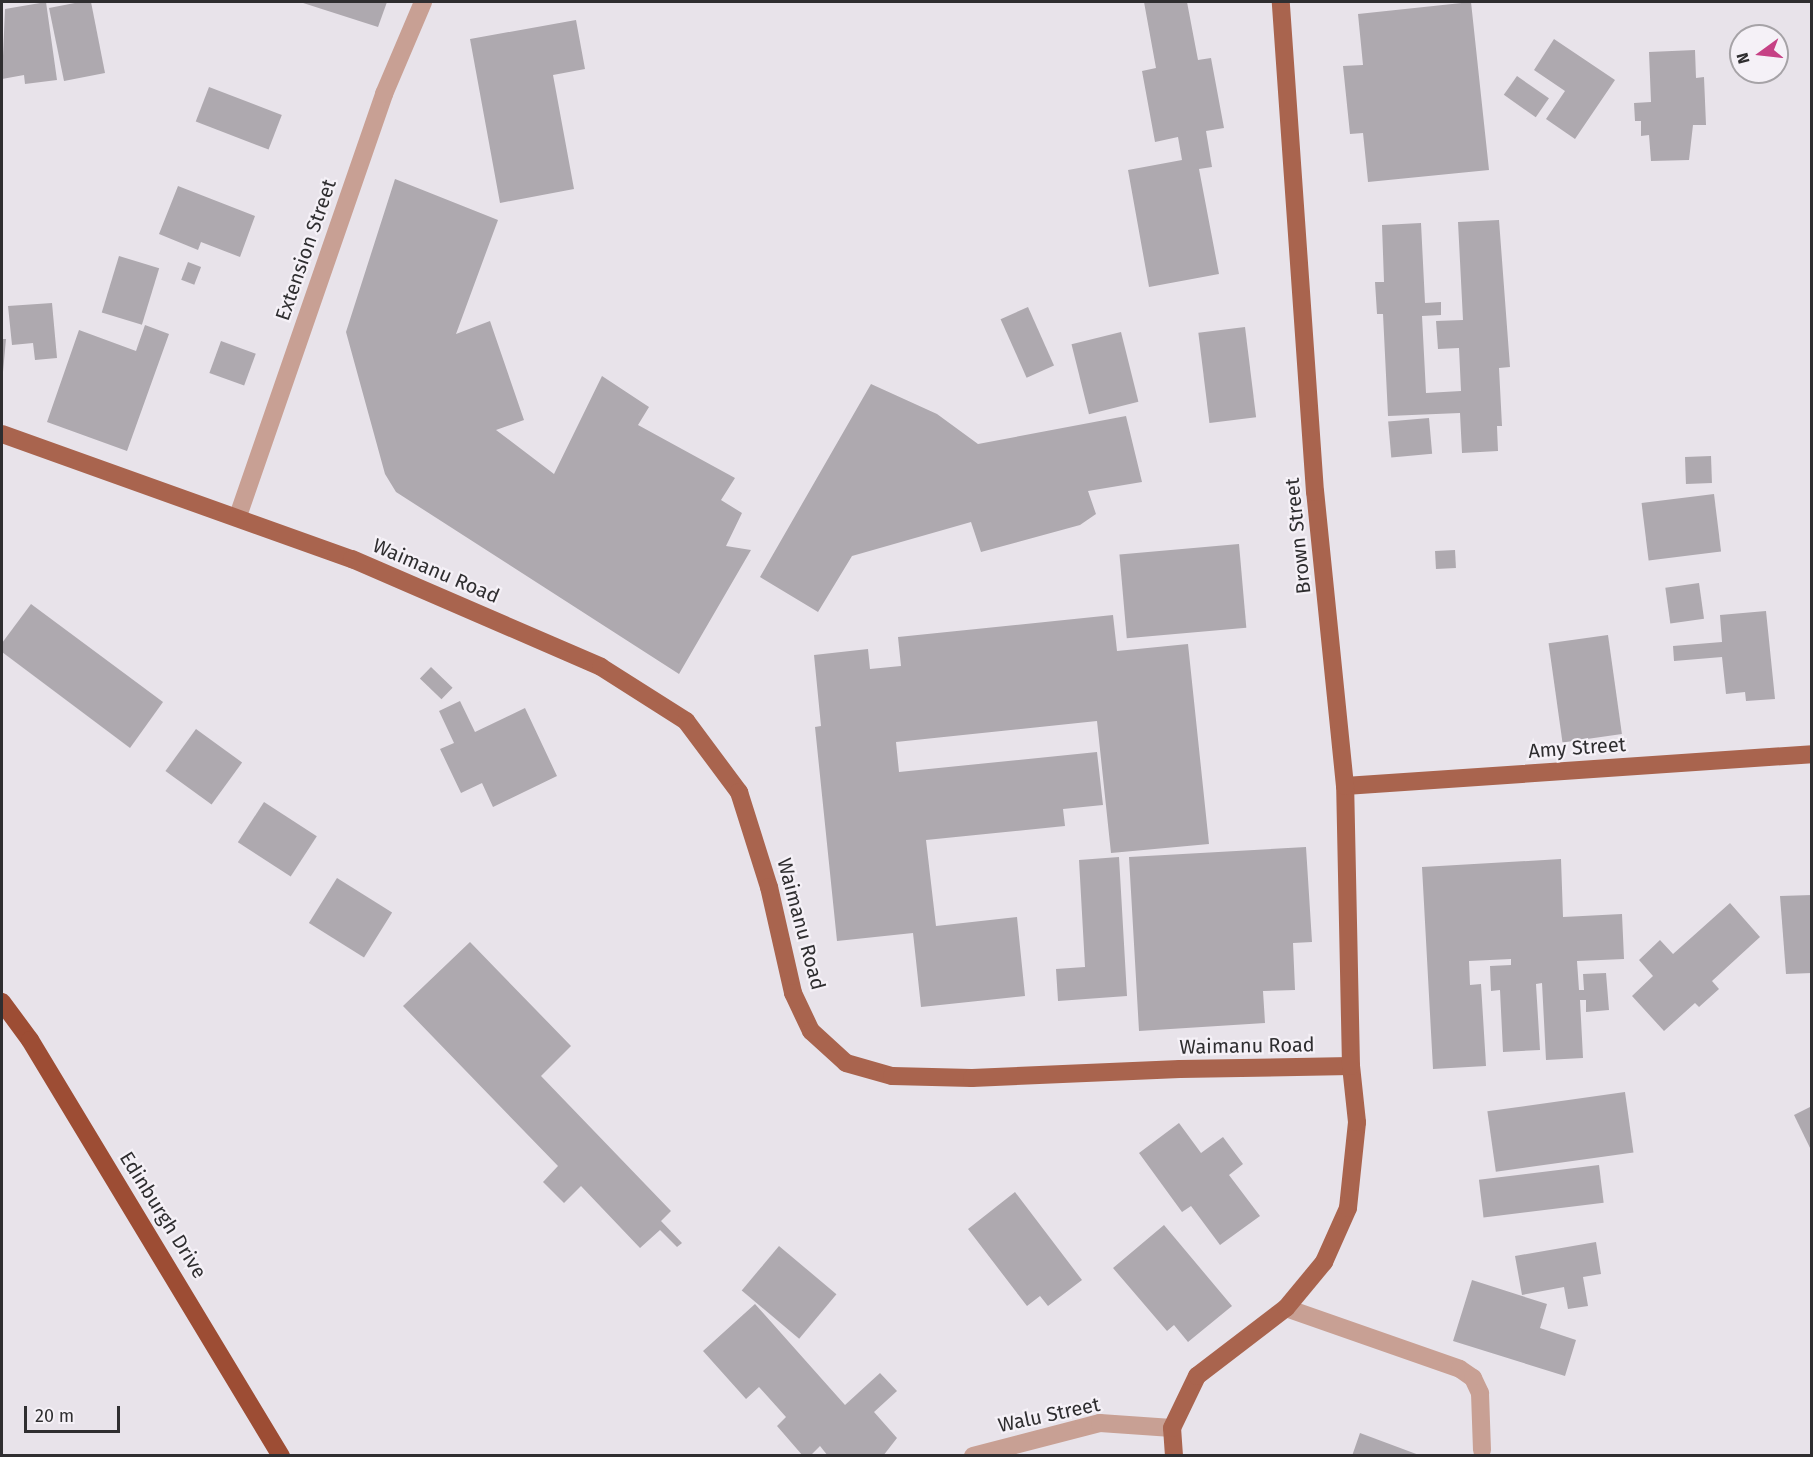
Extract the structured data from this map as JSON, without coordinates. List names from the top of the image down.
{
  "streets": {
    "highway": ["Edinburgh Drive"],
    "main road": ["Brown Street", "Waimanu Road", "Amy Street"],
    "street": ["Extension Street", "Walu Street"]
  },
  "crossings": [
    ["Extension Street", "Waimanu Road"],
    ["Brown Street", "Waimanu Road"],
    ["Brown Street", "Amy Street"]
  ],
  "scale_bar": "20 m",
  "north": "left"
}
